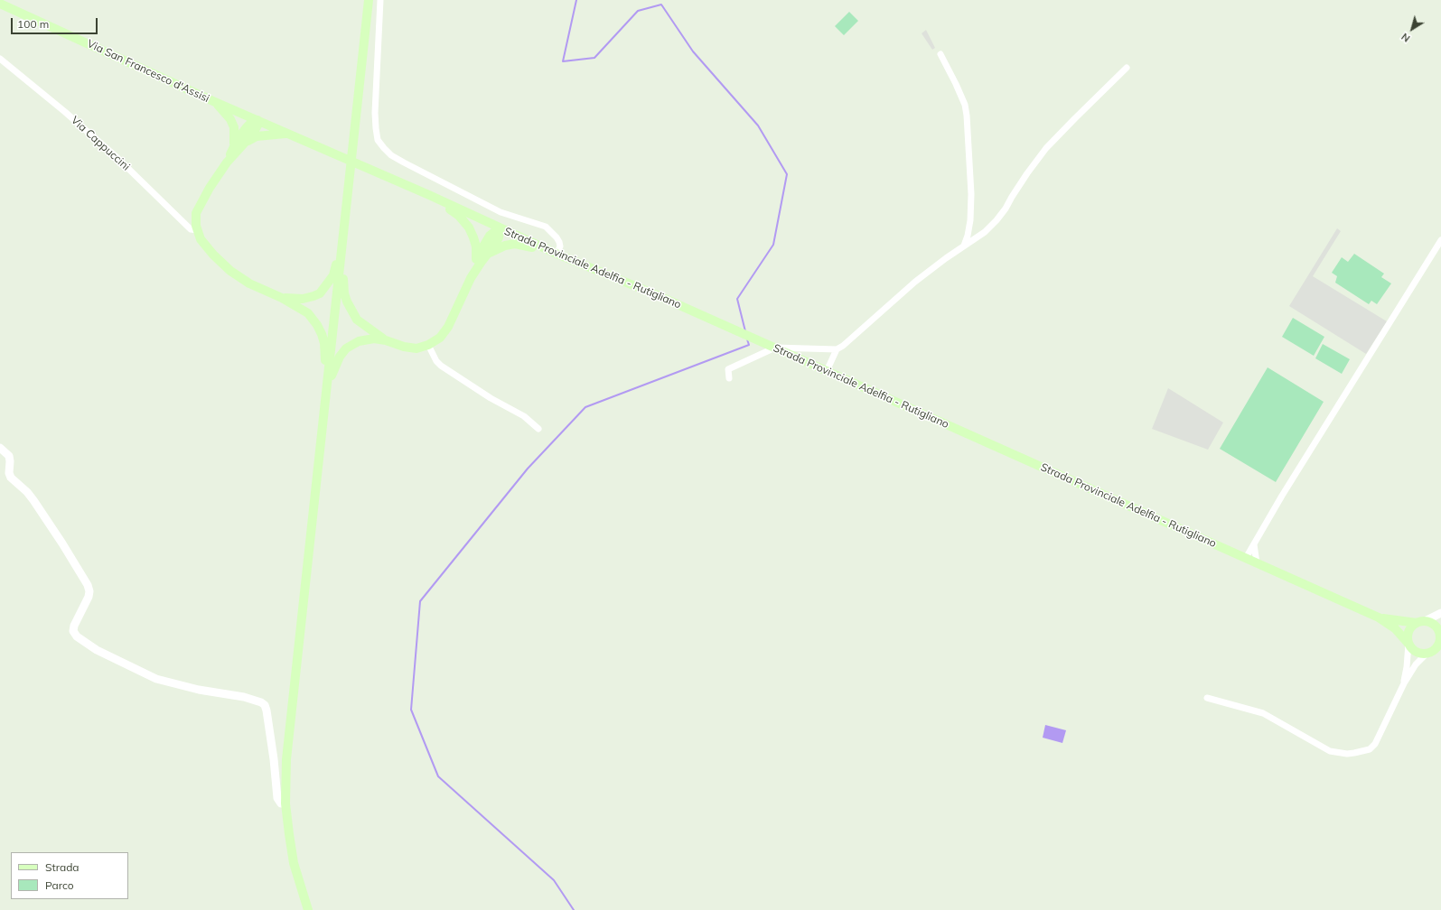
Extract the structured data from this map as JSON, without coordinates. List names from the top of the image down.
{
  "streets": {
    "main road": ["Via San Francesco d'Assisi", "Strada Provinciale Adelfia - Rutigliano"],
    "street": ["Via Cappuccini"]
  },
  "crossings": [
    ["Via San Francesco d'Assisi", "Strada Provinciale Adelfia - Rutigliano"]
  ],
  "legend": ["Strada", "Parco"],
  "scale_bar": "100 m",
  "north": "bottom left"
}
